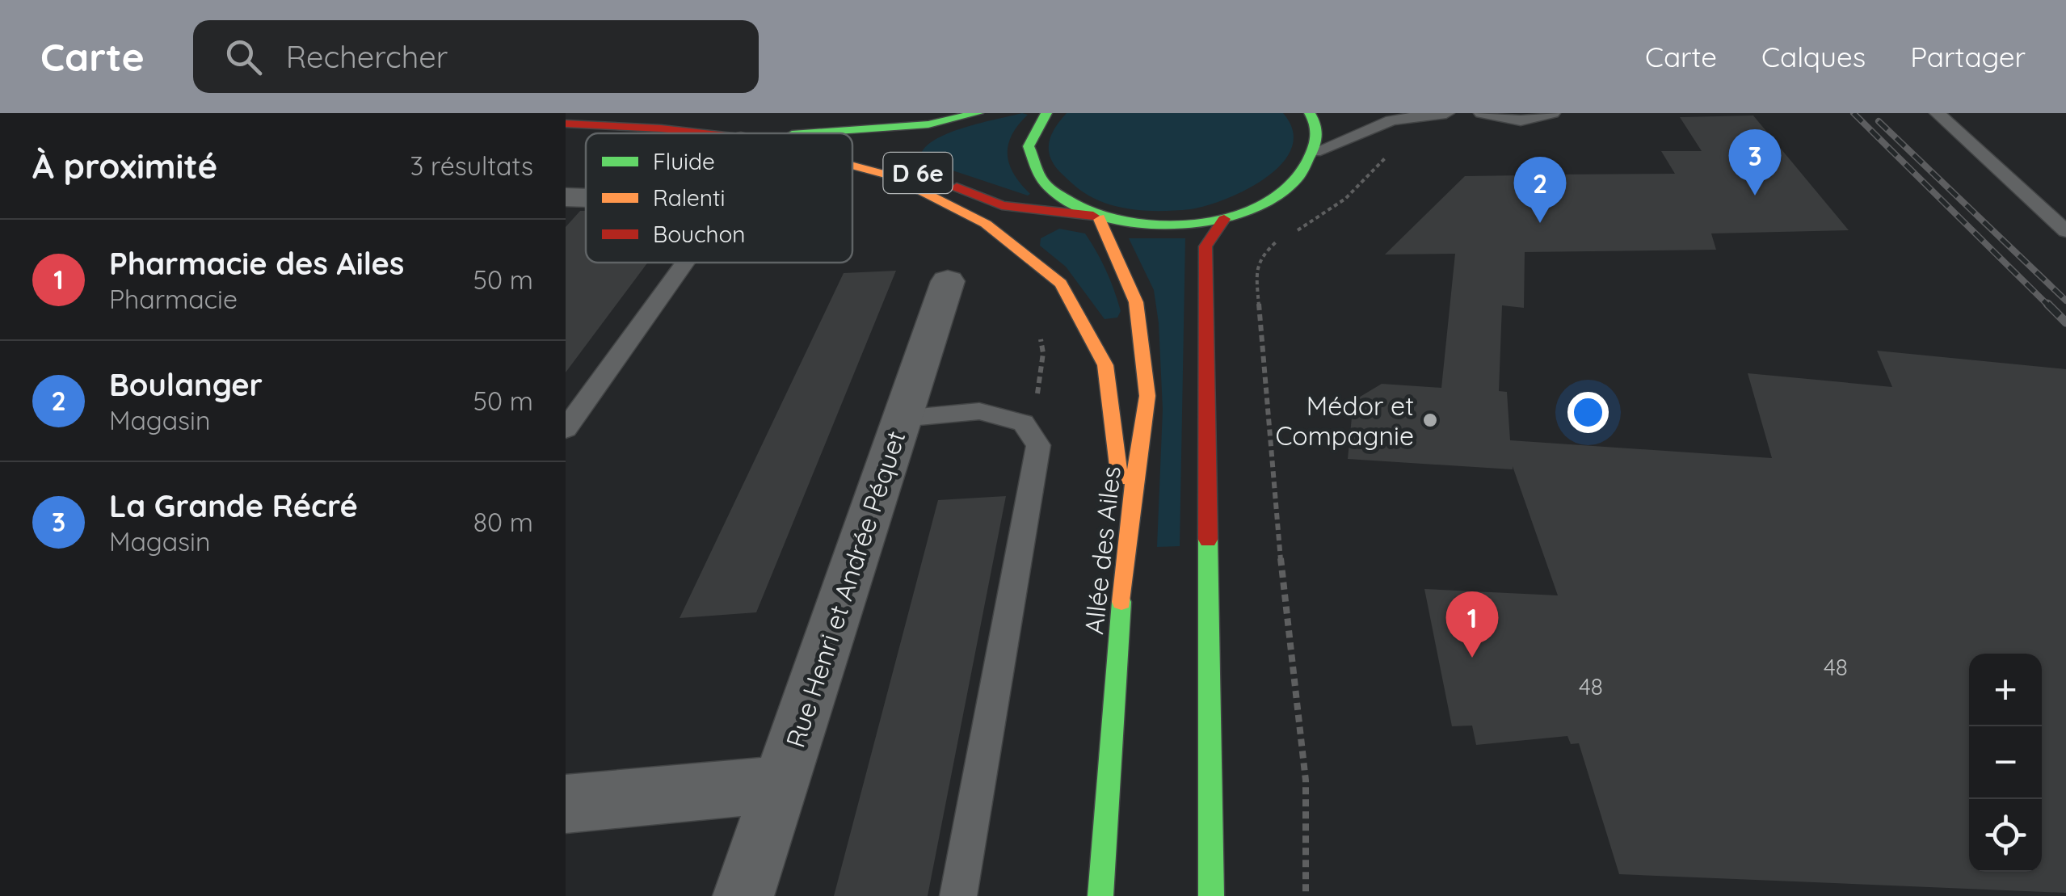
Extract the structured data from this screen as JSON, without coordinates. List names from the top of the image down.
{
  "streets": {
    "main road": ["D 6e", "Allée des Ailes"],
    "street": ["Rue Henri et Andrée Péquet"]
  },
  "crossings": [
    ["D 6e", "Allée des Ailes"]
  ],
  "places": ["Médor et Compagnie"],
  "house_numbers": ["48", "48"],
  "legend": ["Fluide", "Ralenti", "Bouchon"],
  "page": {
    "header": "Carte",
    "search": "Rechercher",
    "nav": ["Carte", "Calques", "Partager"],
    "heading": ["À proximité", "3 résultats"],
    "pins": ["3", "2", "1"],
    "list": [
      {
        "mark": "1",
        "name": "Pharmacie des Ailes",
        "note": "Pharmacie",
        "value": "50 m"
      },
      {
        "mark": "2",
        "name": "Boulanger",
        "note": "Magasin",
        "value": "50 m"
      },
      {
        "mark": "3",
        "name": "La Grande Récré",
        "note": "Magasin",
        "value": "80 m"
      }
    ],
    "map_buttons": ["+", "−"]
  }
}
